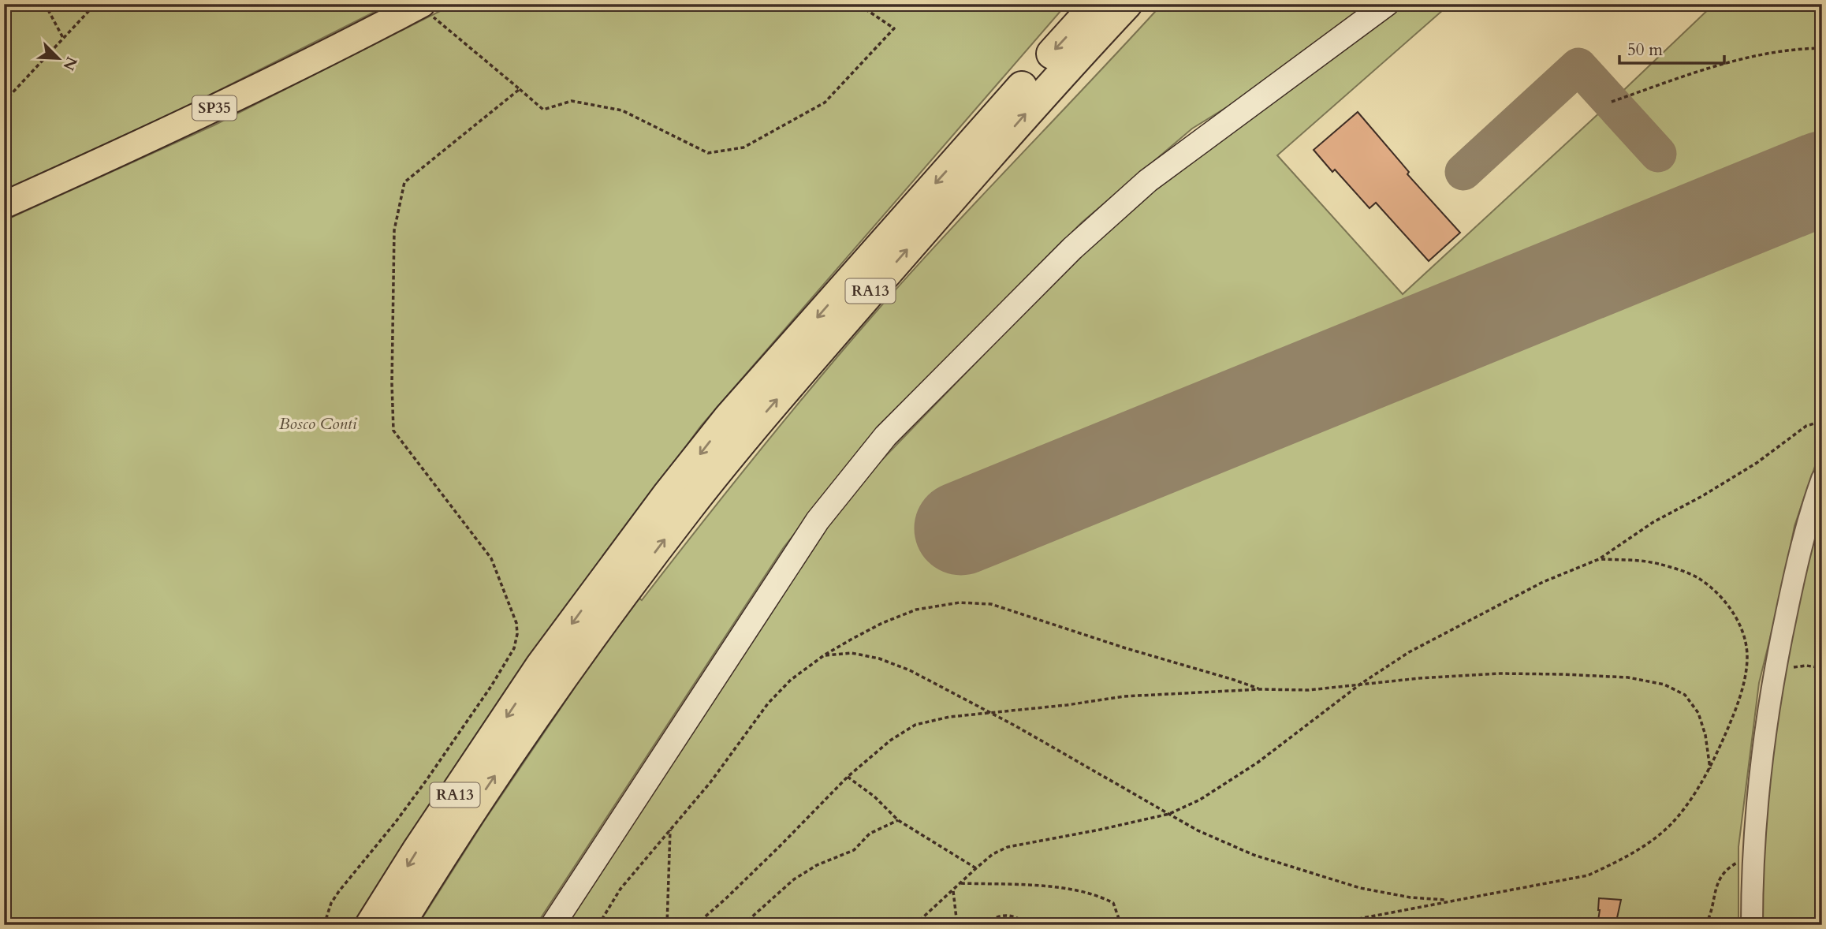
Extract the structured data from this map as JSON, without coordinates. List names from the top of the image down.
{
  "streets": {
    "highway": ["RA13"],
    "main road": ["SP35"]
  },
  "parks": ["Bosco Conti"],
  "scale_bar": "50 m",
  "north": "bottom right"
}
